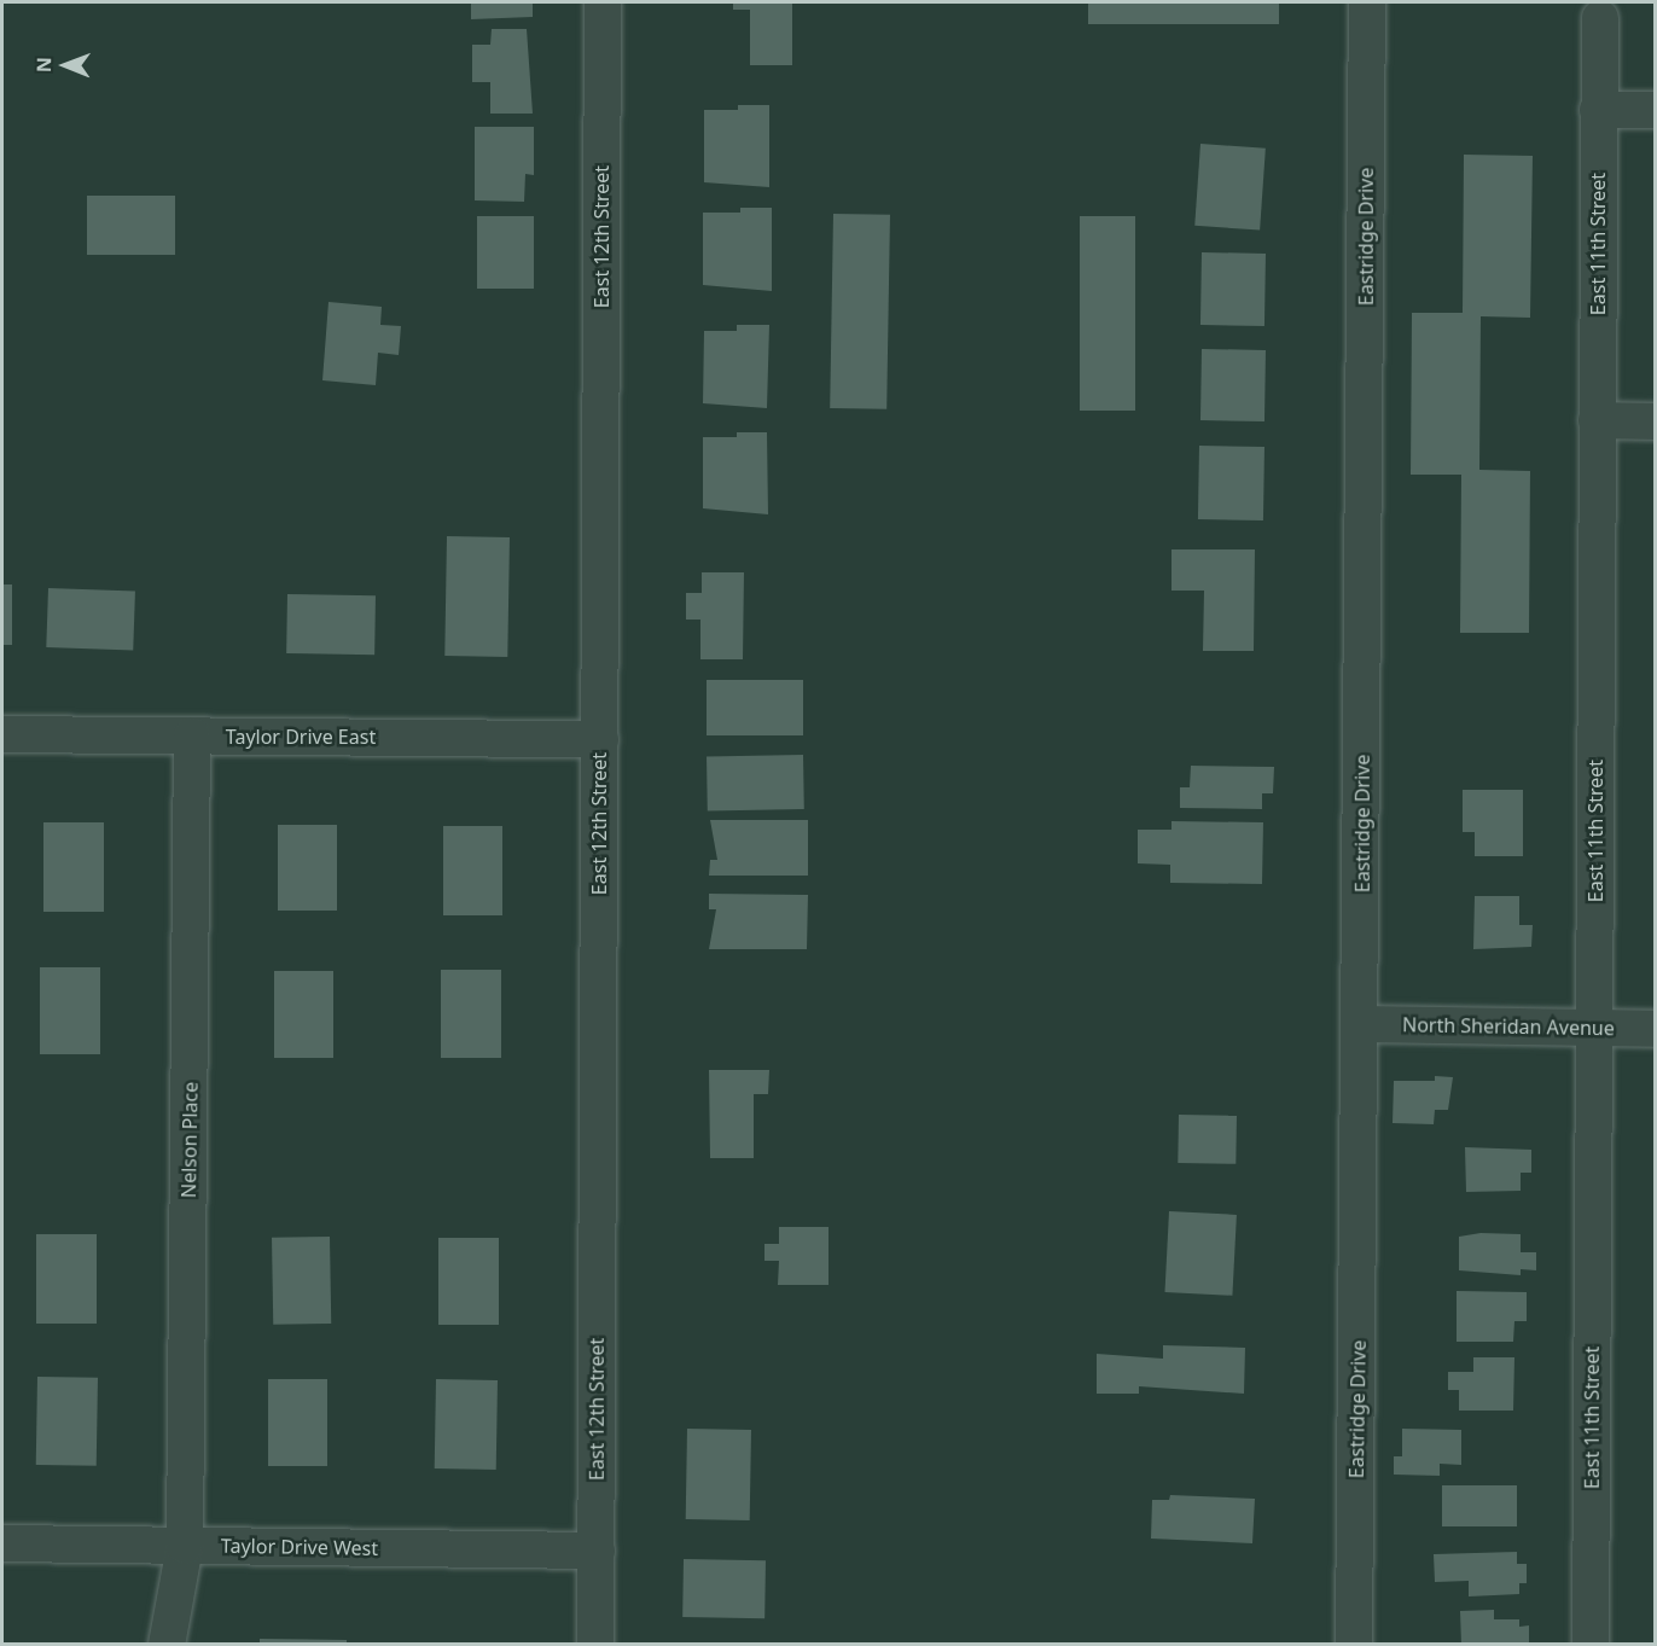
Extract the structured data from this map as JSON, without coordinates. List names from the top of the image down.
{
  "streets": {
    "street": [
      "East 12th Street",
      "Eastridge Drive",
      "East 11th Street",
      "Taylor Drive East",
      "North Sheridan Avenue",
      "Nelson Place",
      "Taylor Drive West"
    ]
  },
  "crossings": [
    ["East 12th Street", "Taylor Drive East"],
    ["East 12th Street", "Taylor Drive West"],
    ["Eastridge Drive", "North Sheridan Avenue"],
    ["East 11th Street", "North Sheridan Avenue"],
    ["Taylor Drive East", "Nelson Place"],
    ["Nelson Place", "Taylor Drive West"]
  ],
  "north": "left"
}
